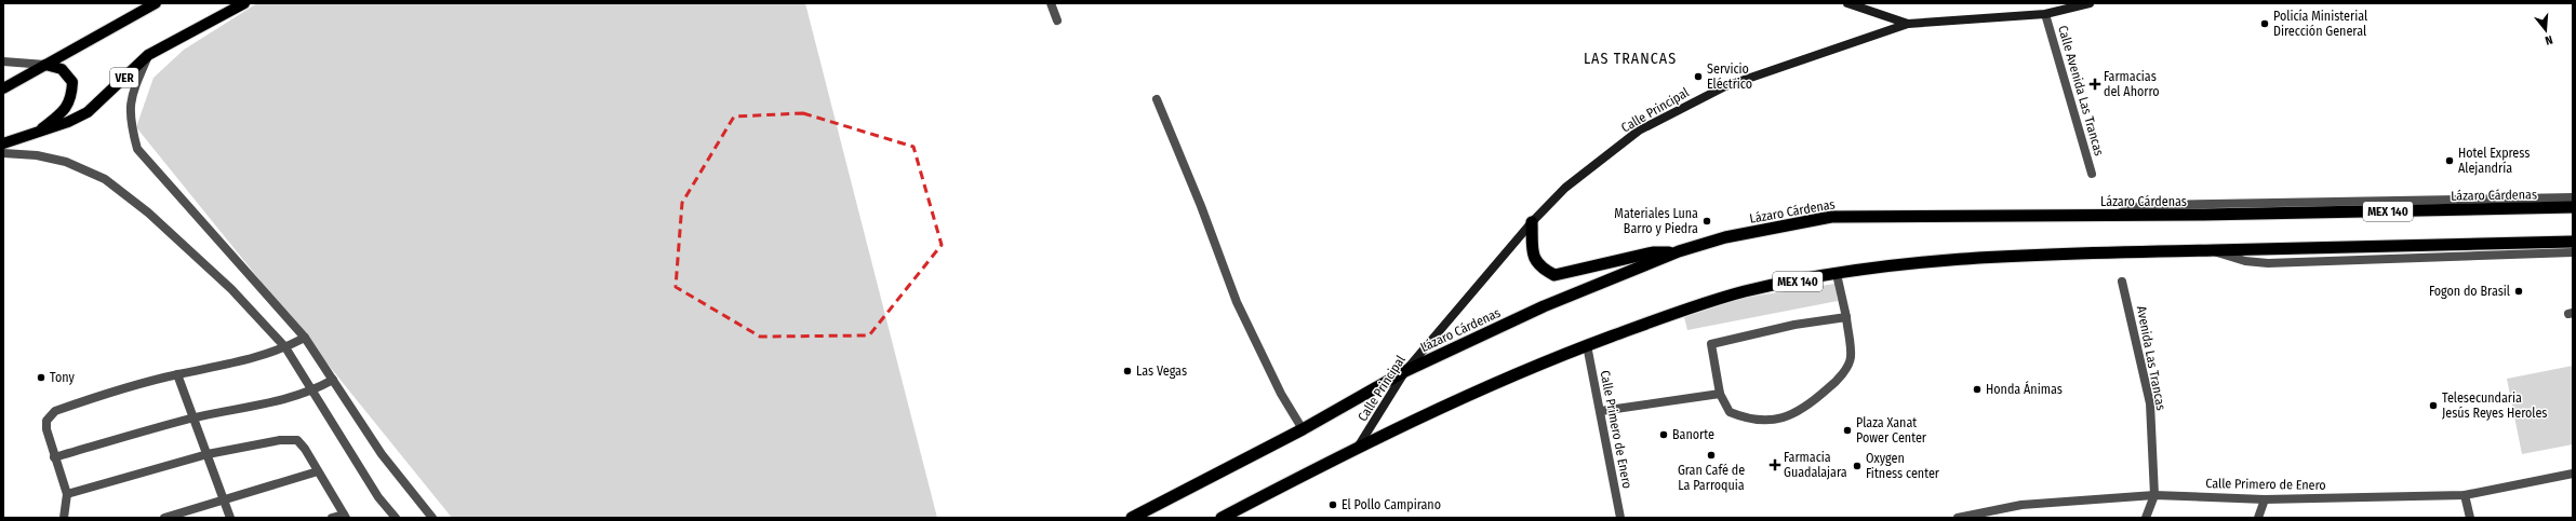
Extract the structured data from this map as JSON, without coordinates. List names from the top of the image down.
{
  "streets": {
    "highway": ["Lázaro Cárdenas", "MEX 140"],
    "main road": ["VER", "Calle Principal"],
    "street": ["Calle Avenida Las Trancas", "Avenida Las Trancas", "Calle Primero de Enero"]
  },
  "crossings": [
    ["Calle Avenida Las Trancas", "Calle Principal"],
    ["Calle Principal", "Lázaro Cárdenas"],
    ["Calle Principal", "MEX 140"],
    ["MEX 140", "Calle Primero de Enero"],
    ["Avenida Las Trancas", "Calle Primero de Enero"]
  ],
  "districts": ["LAS TRANCAS"],
  "places": {
    "other": [
      "Policía Ministerial Dirección General",
      "Servicio Eléctrico",
      "Hotel Express Alejandría",
      "Materiales Luna Barro y Piedra",
      "Fogon do Brasil",
      "Las Vegas",
      "Tony",
      "Honda Ánimas",
      "Telesecundaria Jesús Reyes Heroles",
      "Plaza Xanat Power Center",
      "Banorte",
      "Gran Café de La Parroquia",
      "Oxygen Fitness center",
      "El Pollo Campirano"
    ],
    "health": ["Farmacias del Ahorro", "Farmacia Guadalajara"]
  },
  "north": "bottom"
}
